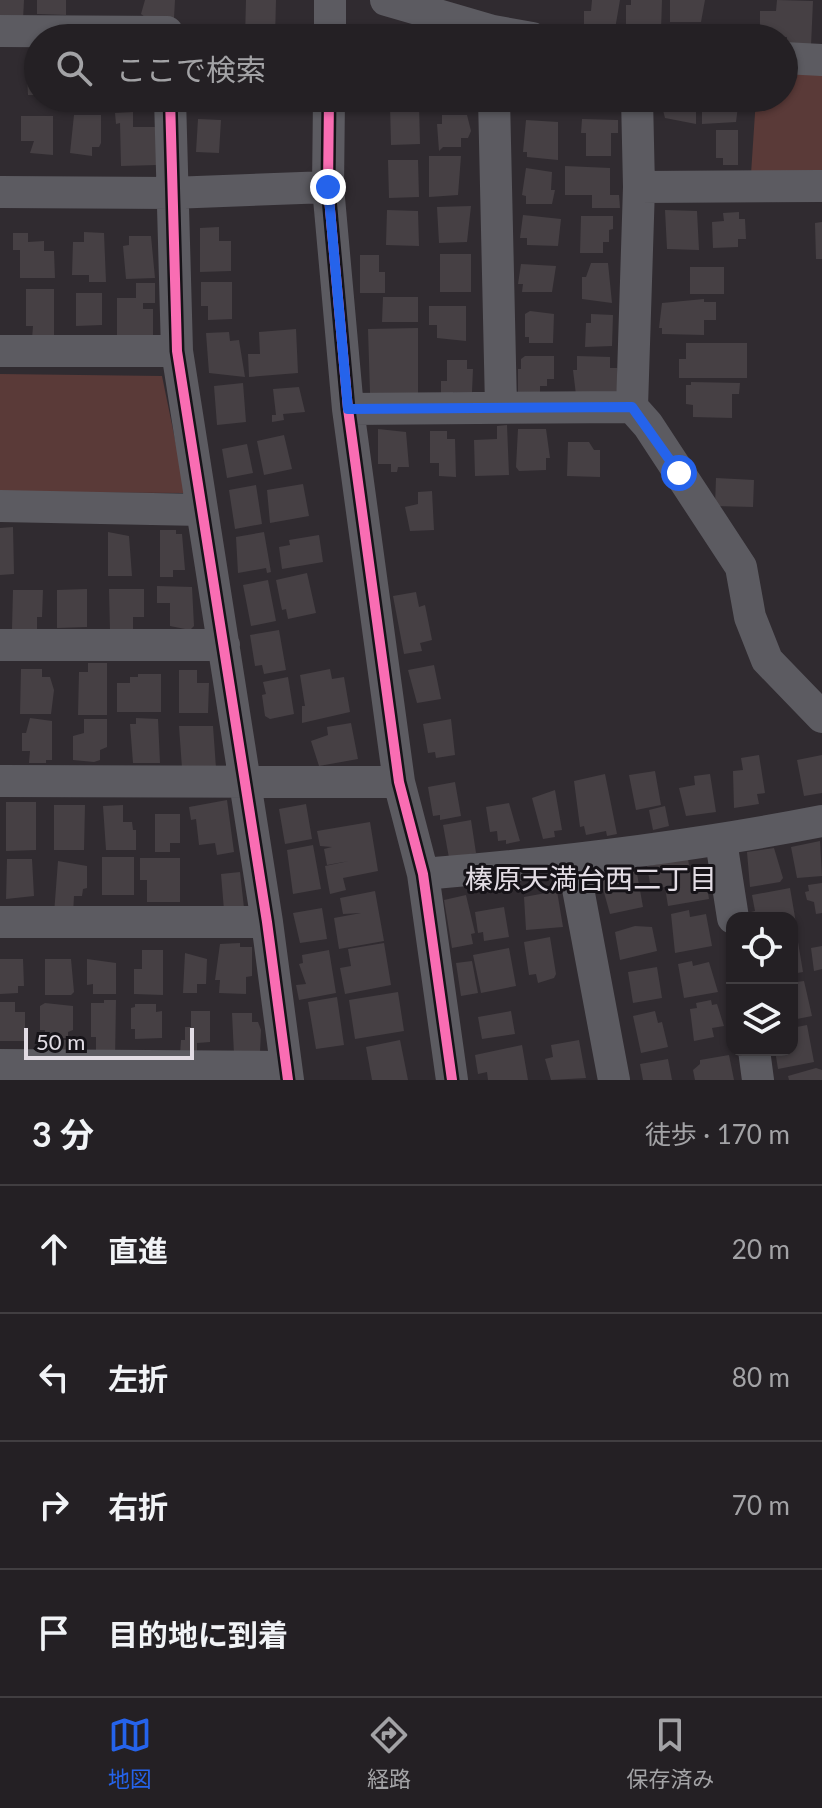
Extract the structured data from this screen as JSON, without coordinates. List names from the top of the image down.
{
  "districts": ["榛原天満台西二丁目"],
  "scale_bar": "50 m",
  "page": {
    "search": "ここで検索",
    "scale": "50 m",
    "heading": ["3 分", "徒歩 · 170 m"],
    "list": [
      ["直進", "20 m"],
      ["左折", "80 m"],
      ["右折", "70 m"],
      "目的地に到着"
    ],
    "nav": ["地図", "経路", "保存済み"]
  }
}
